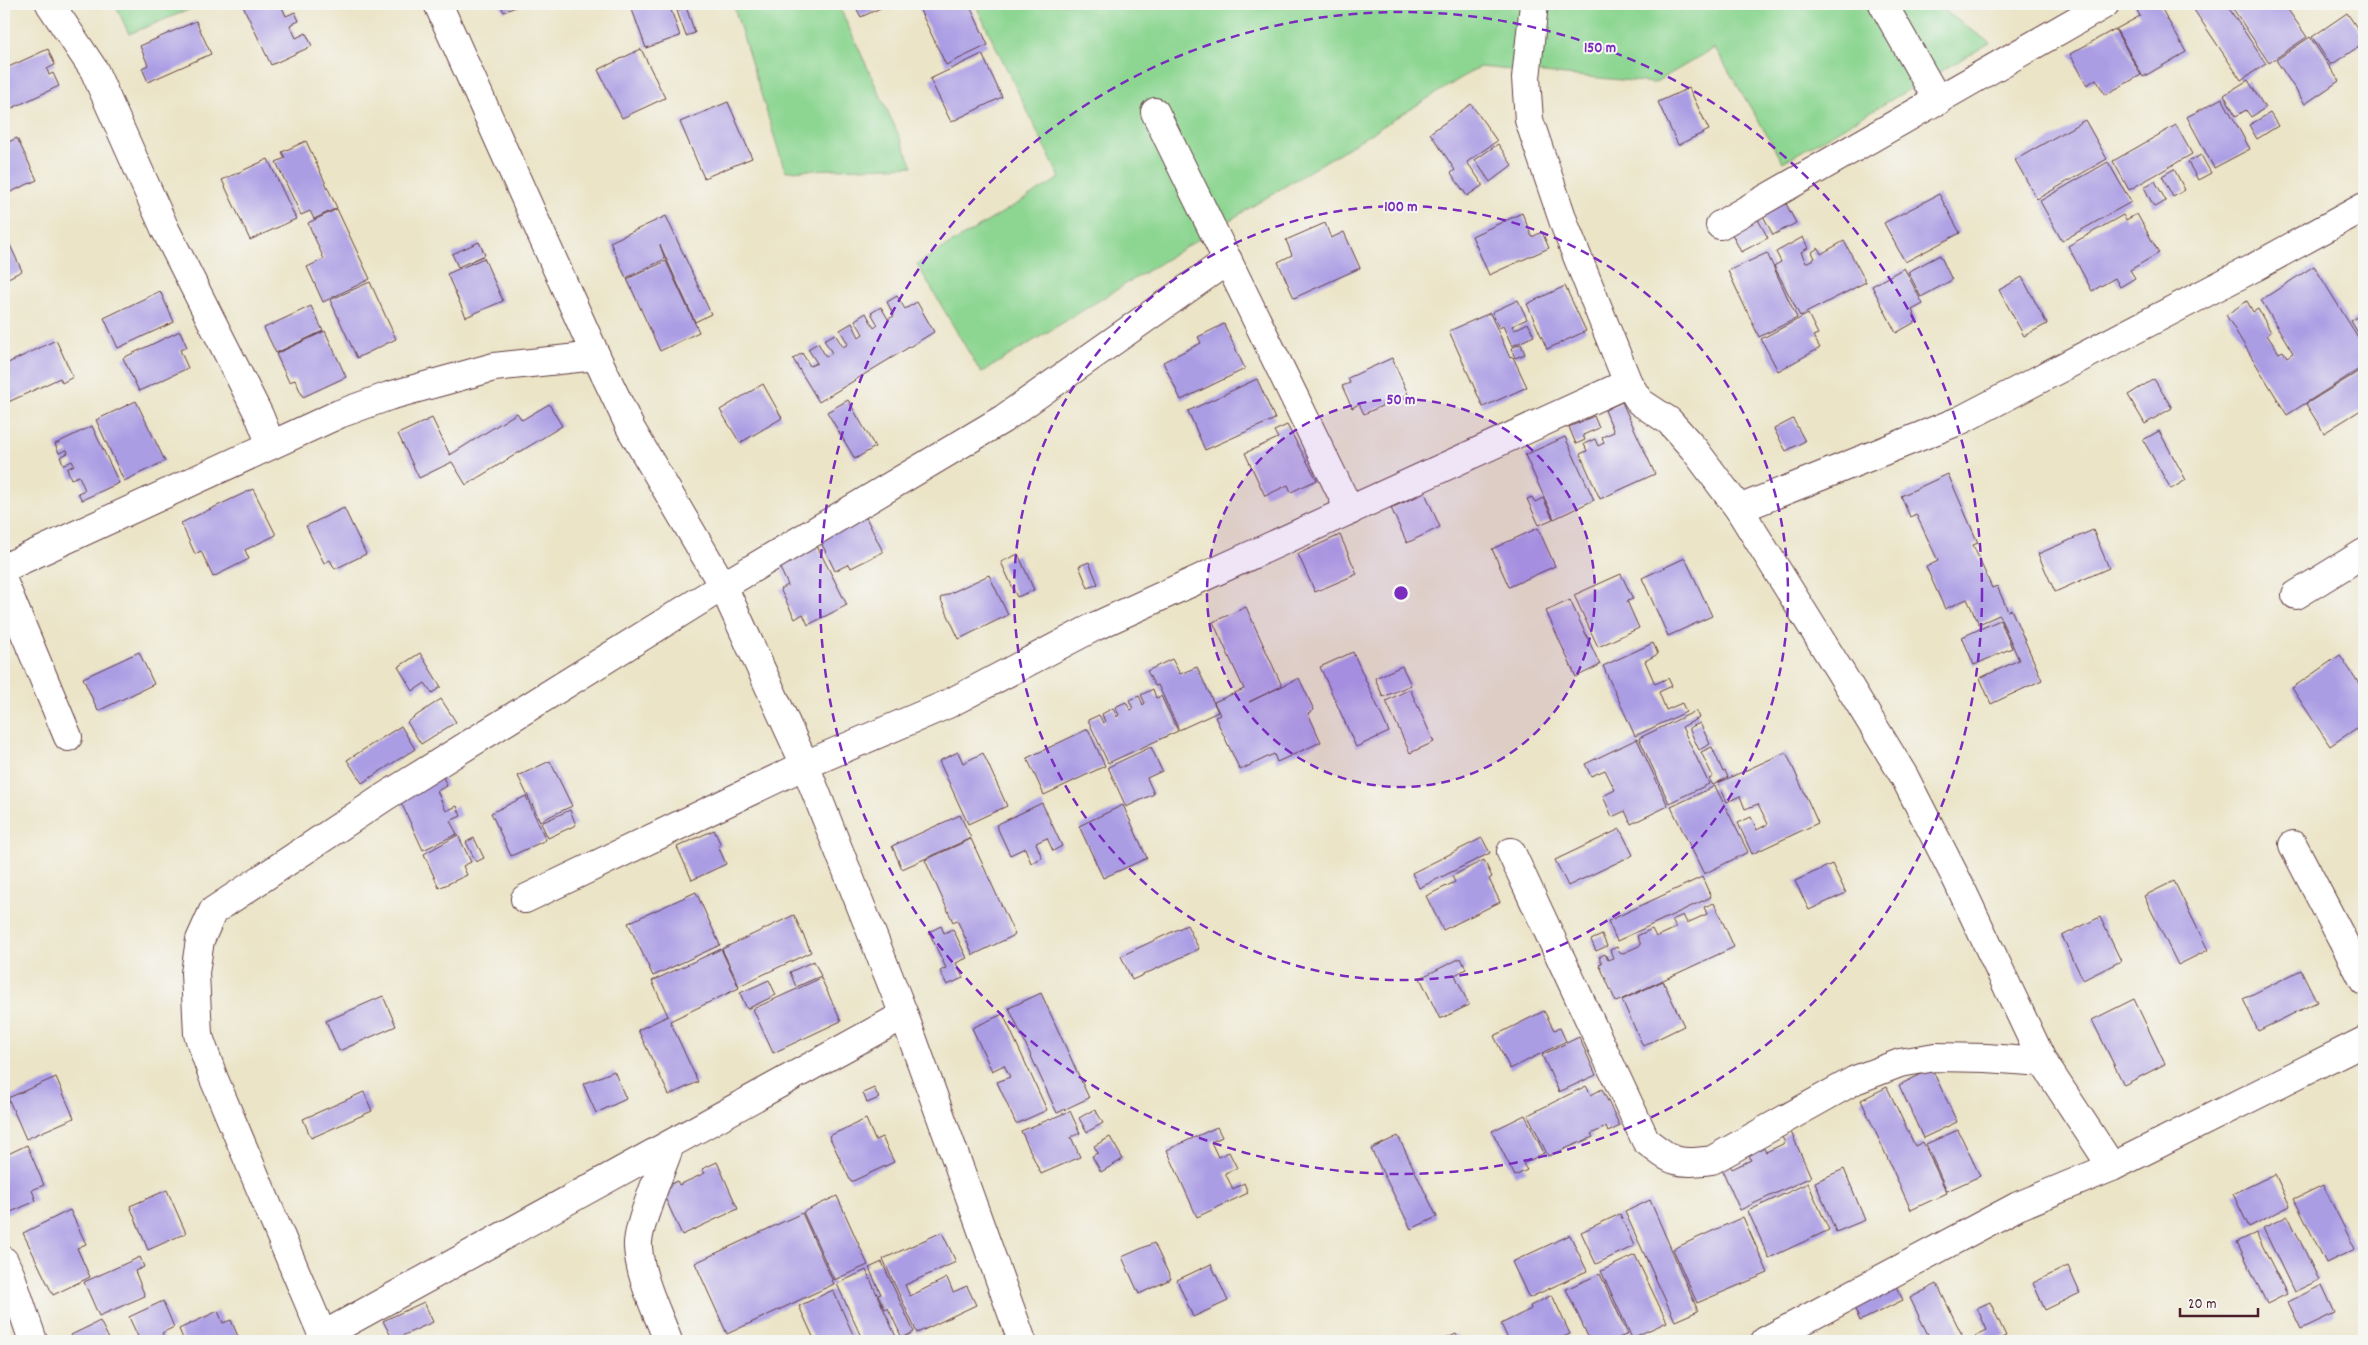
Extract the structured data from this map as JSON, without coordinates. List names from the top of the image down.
{
  "scale_bar": "20 m",
  "rings": ["150 m", "100 m", "50 m"]
}
